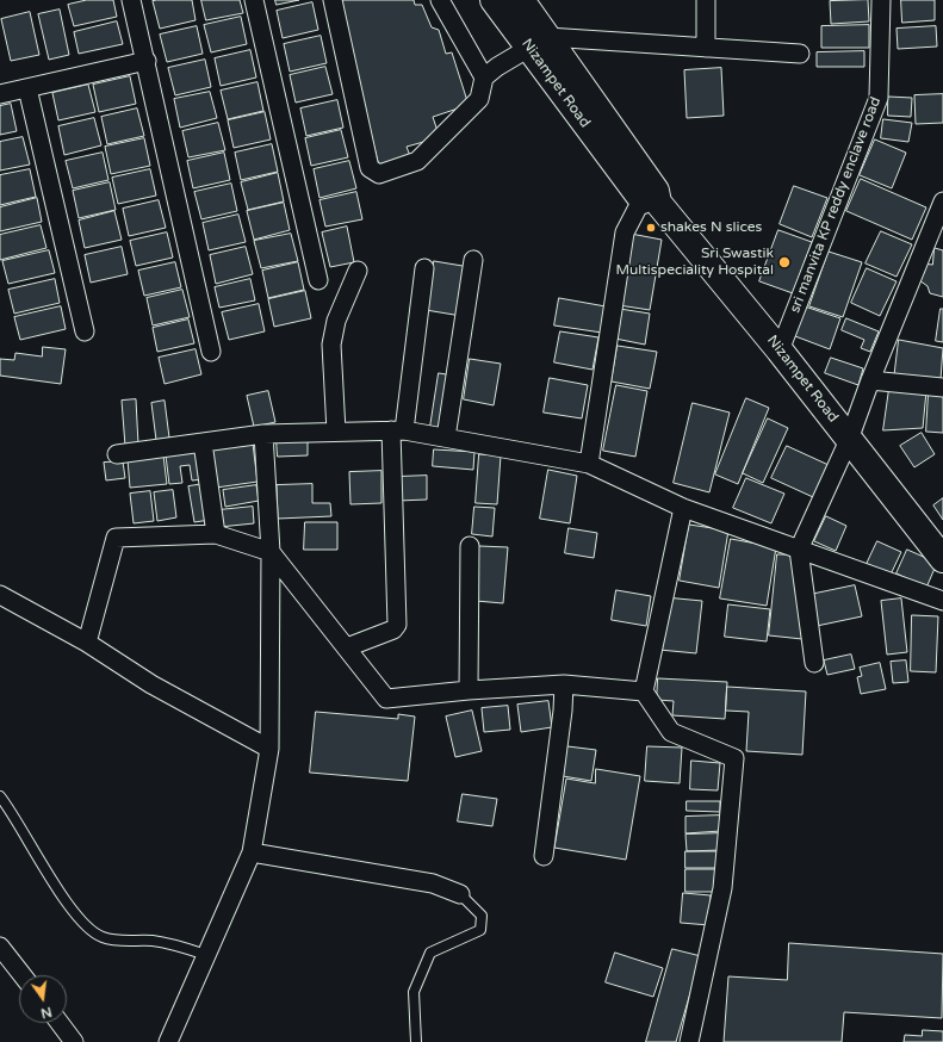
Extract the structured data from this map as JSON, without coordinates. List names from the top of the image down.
{
  "streets": {
    "main road": ["Nizampet Road"],
    "street": ["sri manvita KP reddy enclave road"]
  },
  "crossings": [
    ["Nizampet Road", "sri manvita KP reddy enclave road"]
  ],
  "places": ["shakes N slices", "Sri Swastik Multispeciality Hospital"],
  "north": "bottom"
}
